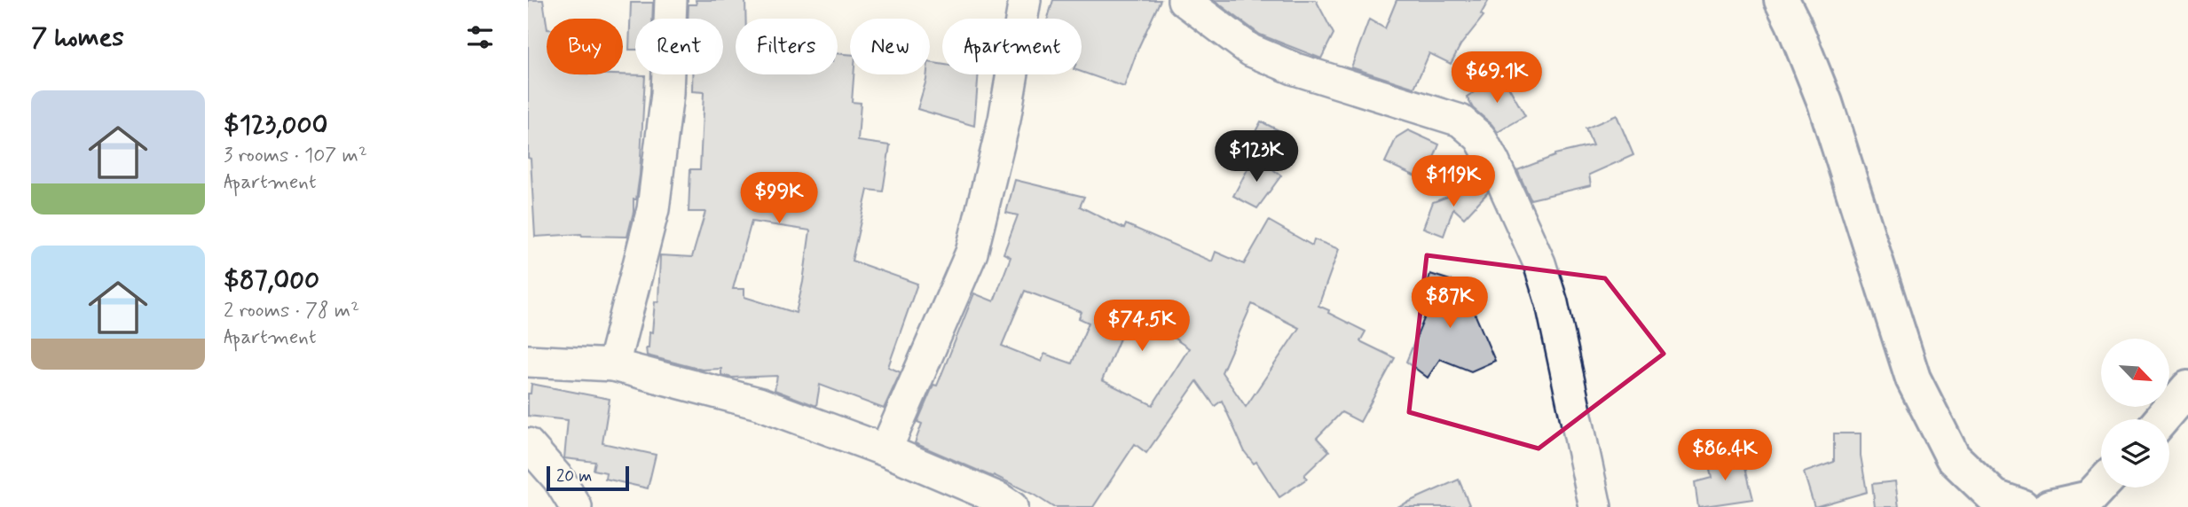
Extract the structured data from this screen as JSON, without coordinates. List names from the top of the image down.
{
  "scale_bar": "20 m",
  "north": "bottom right",
  "page": {
    "heading": "7 homes",
    "chip": [
      "Buy",
      "Rent",
      "Filters",
      "New",
      "Apartment"
    ],
    "price": [
      "$69.1K",
      "$123K",
      "$119K",
      "$99K",
      "$87K",
      "$74.5K",
      "$86.4K"
    ],
    "list": [
      {
        "name": "$123,000",
        "note": "3 rooms · 107 m² · Apartment"
      },
      {
        "name": "$87,000",
        "note": "2 rooms · 78 m² · Apartment"
      }
    ],
    "scale": "20 m"
  }
}
